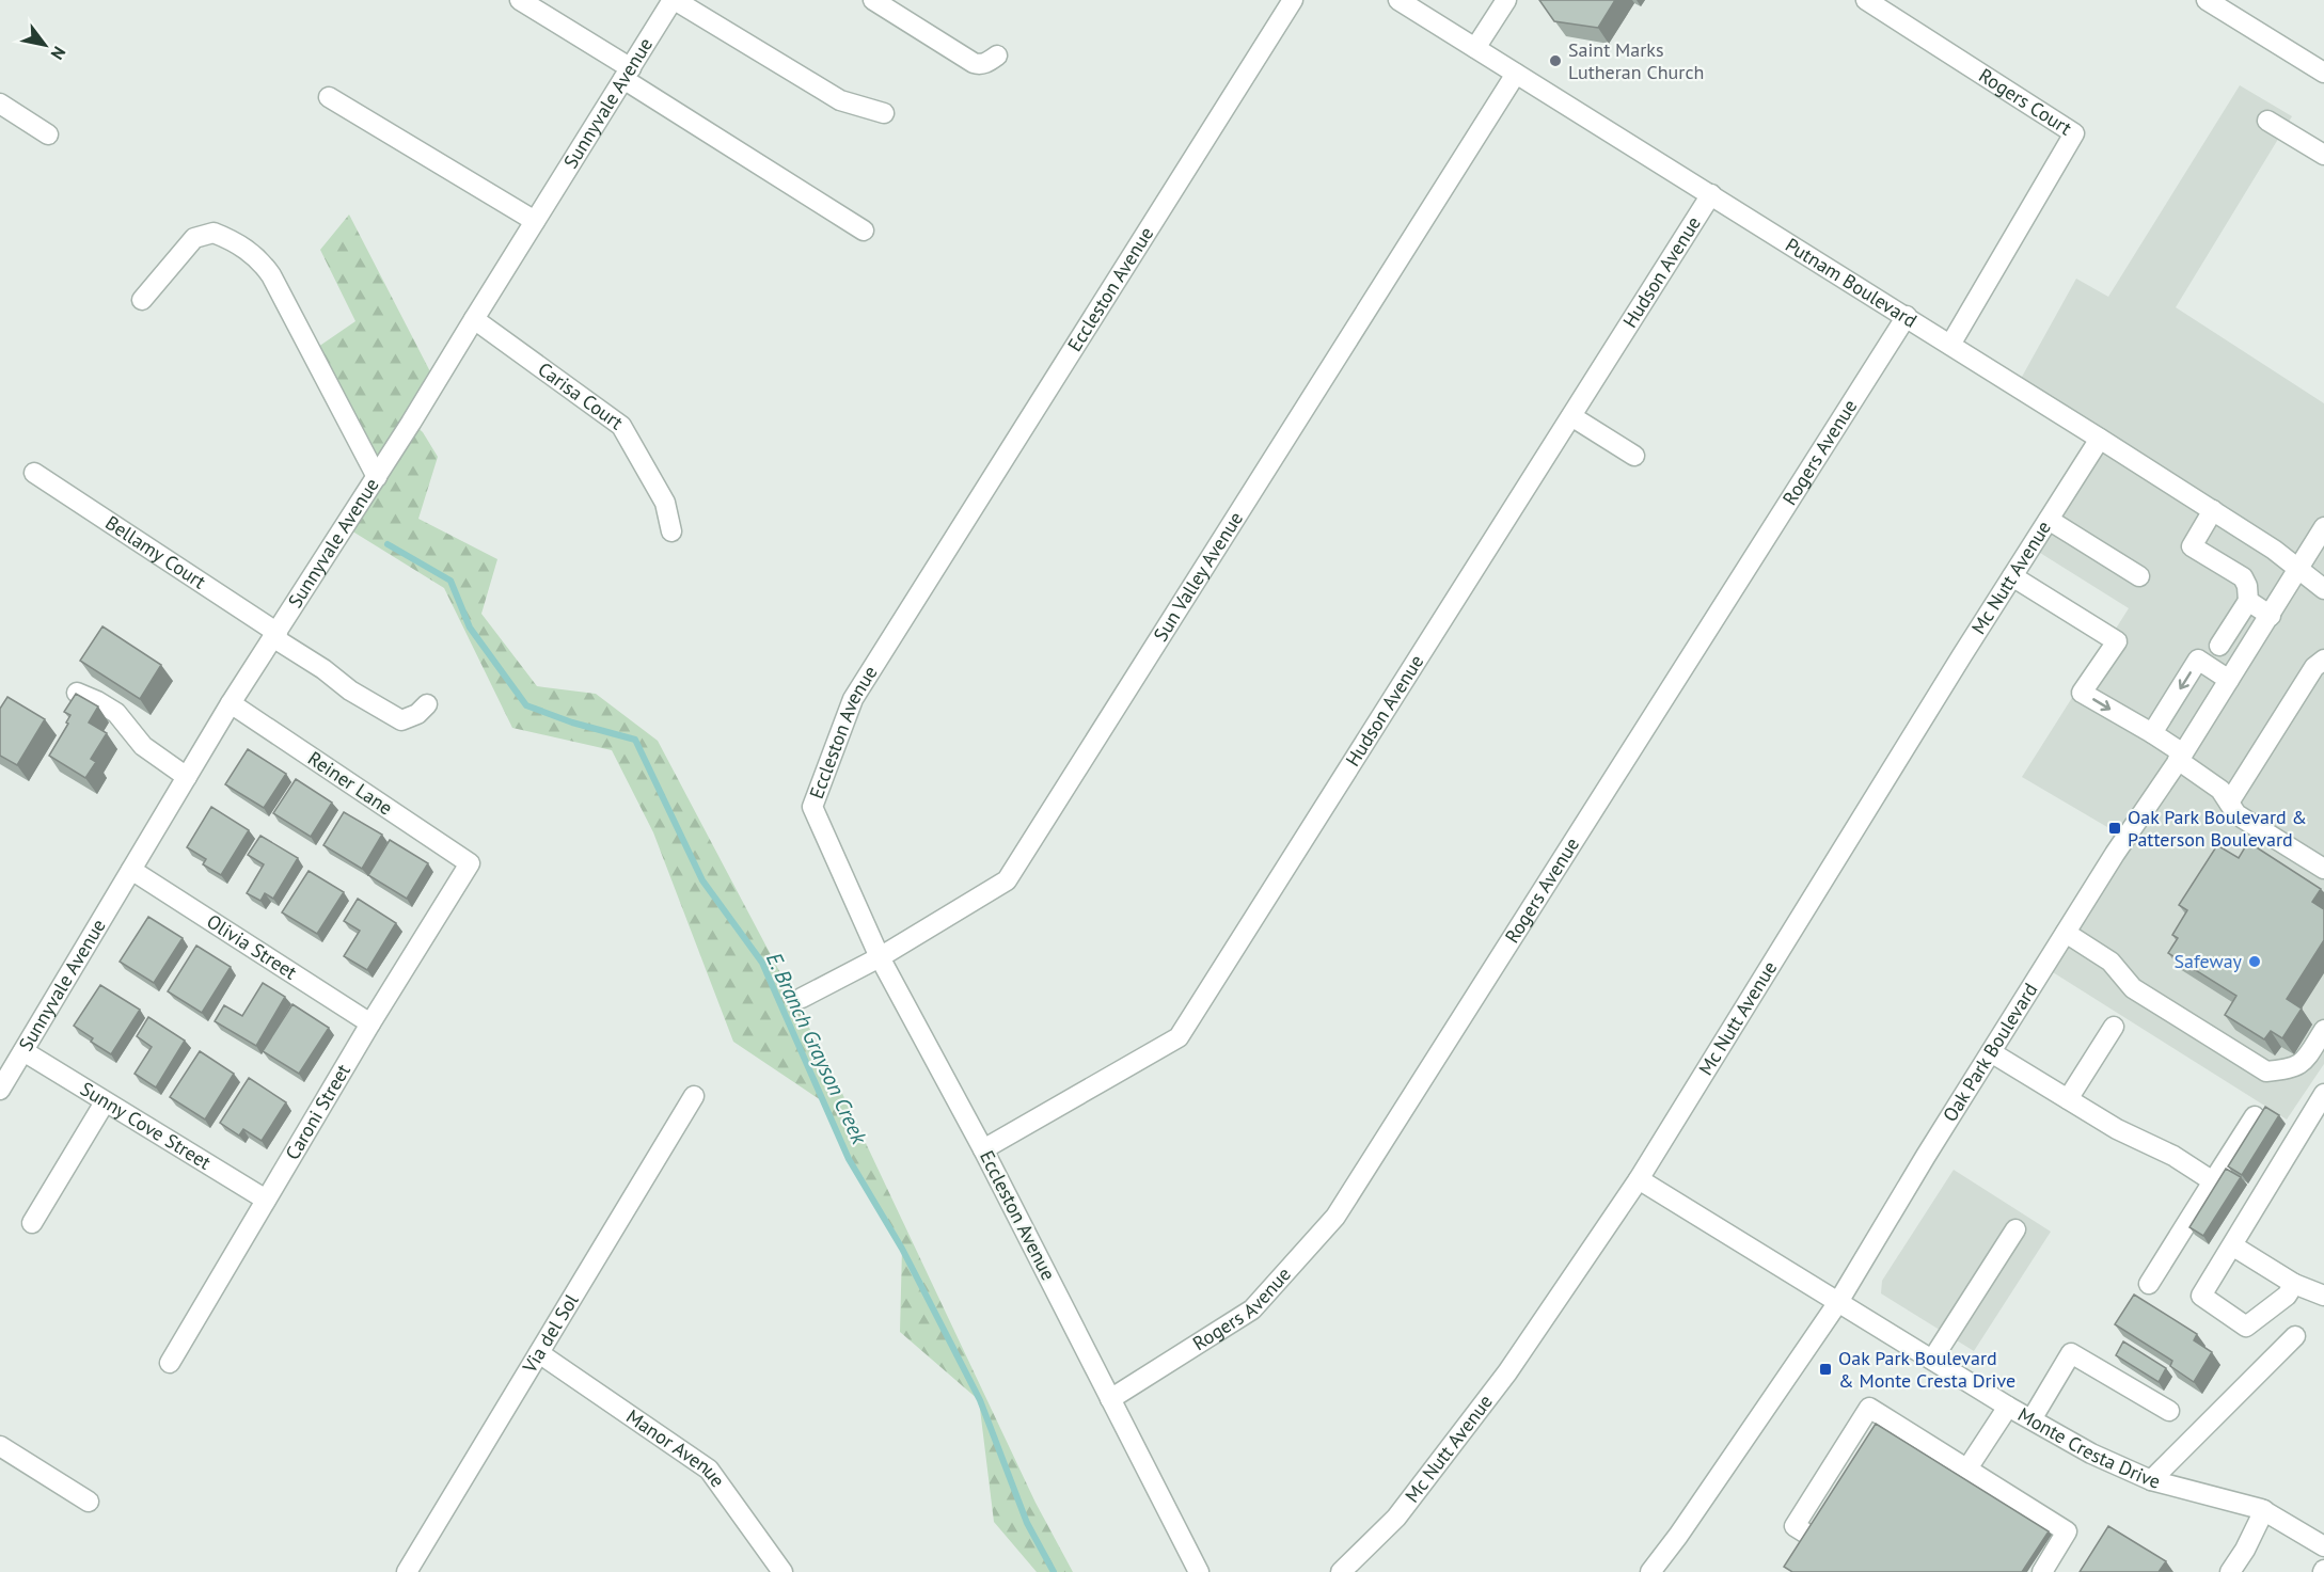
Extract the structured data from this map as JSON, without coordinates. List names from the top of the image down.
{
  "streets": {
    "street": [
      "Rogers Court",
      "Sunnyvale Avenue",
      "Hudson Avenue",
      "Putnam Boulevard",
      "Eccleston Avenue",
      "Carisa Court",
      "Rogers Avenue",
      "Bellamy Court",
      "Sun Valley Avenue",
      "Mc Nutt Avenue",
      "Reiner Lane",
      "Olivia Street",
      "Oak Park Boulevard",
      "Caroni Street",
      "Sunny Cove Street",
      "Via del Sol",
      "Monte Cresta Drive",
      "Manor Avenue"
    ]
  },
  "crossings": [
    ["Rogers Court", "Putnam Boulevard"],
    ["Sunnyvale Avenue", "Carisa Court"],
    ["Sunnyvale Avenue", "Bellamy Court"],
    ["Sunnyvale Avenue", "Reiner Lane"],
    ["Sunnyvale Avenue", "Olivia Street"],
    ["Sunnyvale Avenue", "Sunny Cove Street"],
    ["Hudson Avenue", "Putnam Boulevard"],
    ["Hudson Avenue", "Eccleston Avenue"],
    ["Putnam Boulevard", "Rogers Avenue"],
    ["Putnam Boulevard", "Sun Valley Avenue"],
    ["Putnam Boulevard", "Mc Nutt Avenue"],
    ["Putnam Boulevard", "Oak Park Boulevard"],
    ["Eccleston Avenue", "Rogers Avenue"],
    ["Eccleston Avenue", "Sun Valley Avenue"],
    ["Mc Nutt Avenue", "Monte Cresta Drive"],
    ["Reiner Lane", "Caroni Street"],
    ["Olivia Street", "Caroni Street"],
    ["Oak Park Boulevard", "Monte Cresta Drive"],
    ["Caroni Street", "Sunny Cove Street"],
    ["Via del Sol", "Manor Avenue"]
  ],
  "water": ["E. Branch Grayson Creek"],
  "places": {
    "other": ["Saint Marks Lutheran Church", "Safeway"],
    "transit": ["Oak Park Boulevard & Patterson Boulevard", "Oak Park Boulevard & Monte Cresta Drive"]
  },
  "north": "bottom right"
}
